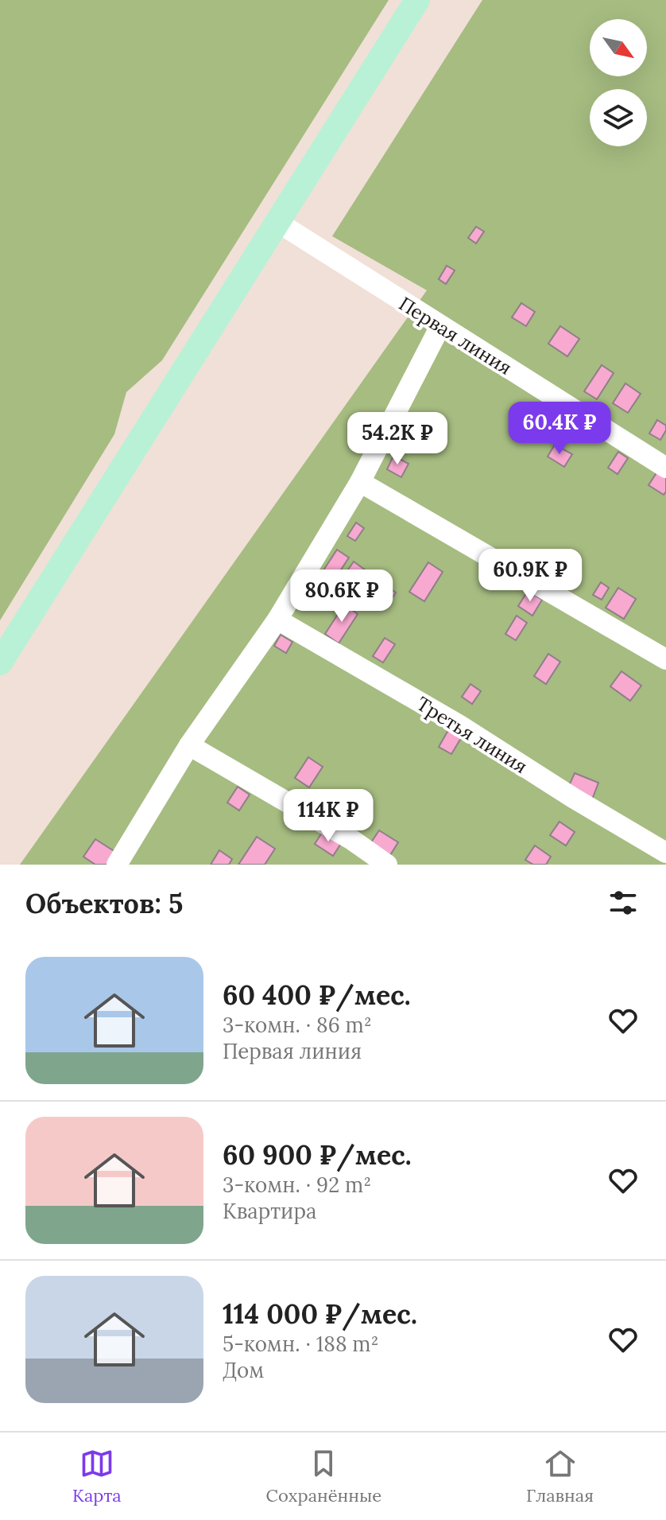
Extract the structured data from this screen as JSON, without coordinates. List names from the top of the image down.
{
  "streets": {
    "street": ["Первая линия", "Третья линия"]
  },
  "north": "bottom right",
  "page": {
    "price": [
      "60.4K ₽",
      "54.2K ₽",
      "60.9K ₽",
      "80.6K ₽",
      "114K ₽"
    ],
    "heading": "Объектов: 5",
    "list": [
      {
        "name": "60 400 ₽/мес.",
        "note": "3-комн. · 86 m² · Первая линия"
      },
      {
        "name": "60 900 ₽/мес.",
        "note": "3-комн. · 92 m² · Квартира"
      },
      {
        "name": "114 000 ₽/мес.",
        "note": "5-комн. · 188 m² · Дом"
      }
    ],
    "tabs": ["Карта", "Сохранённые", "Главная"]
  }
}
